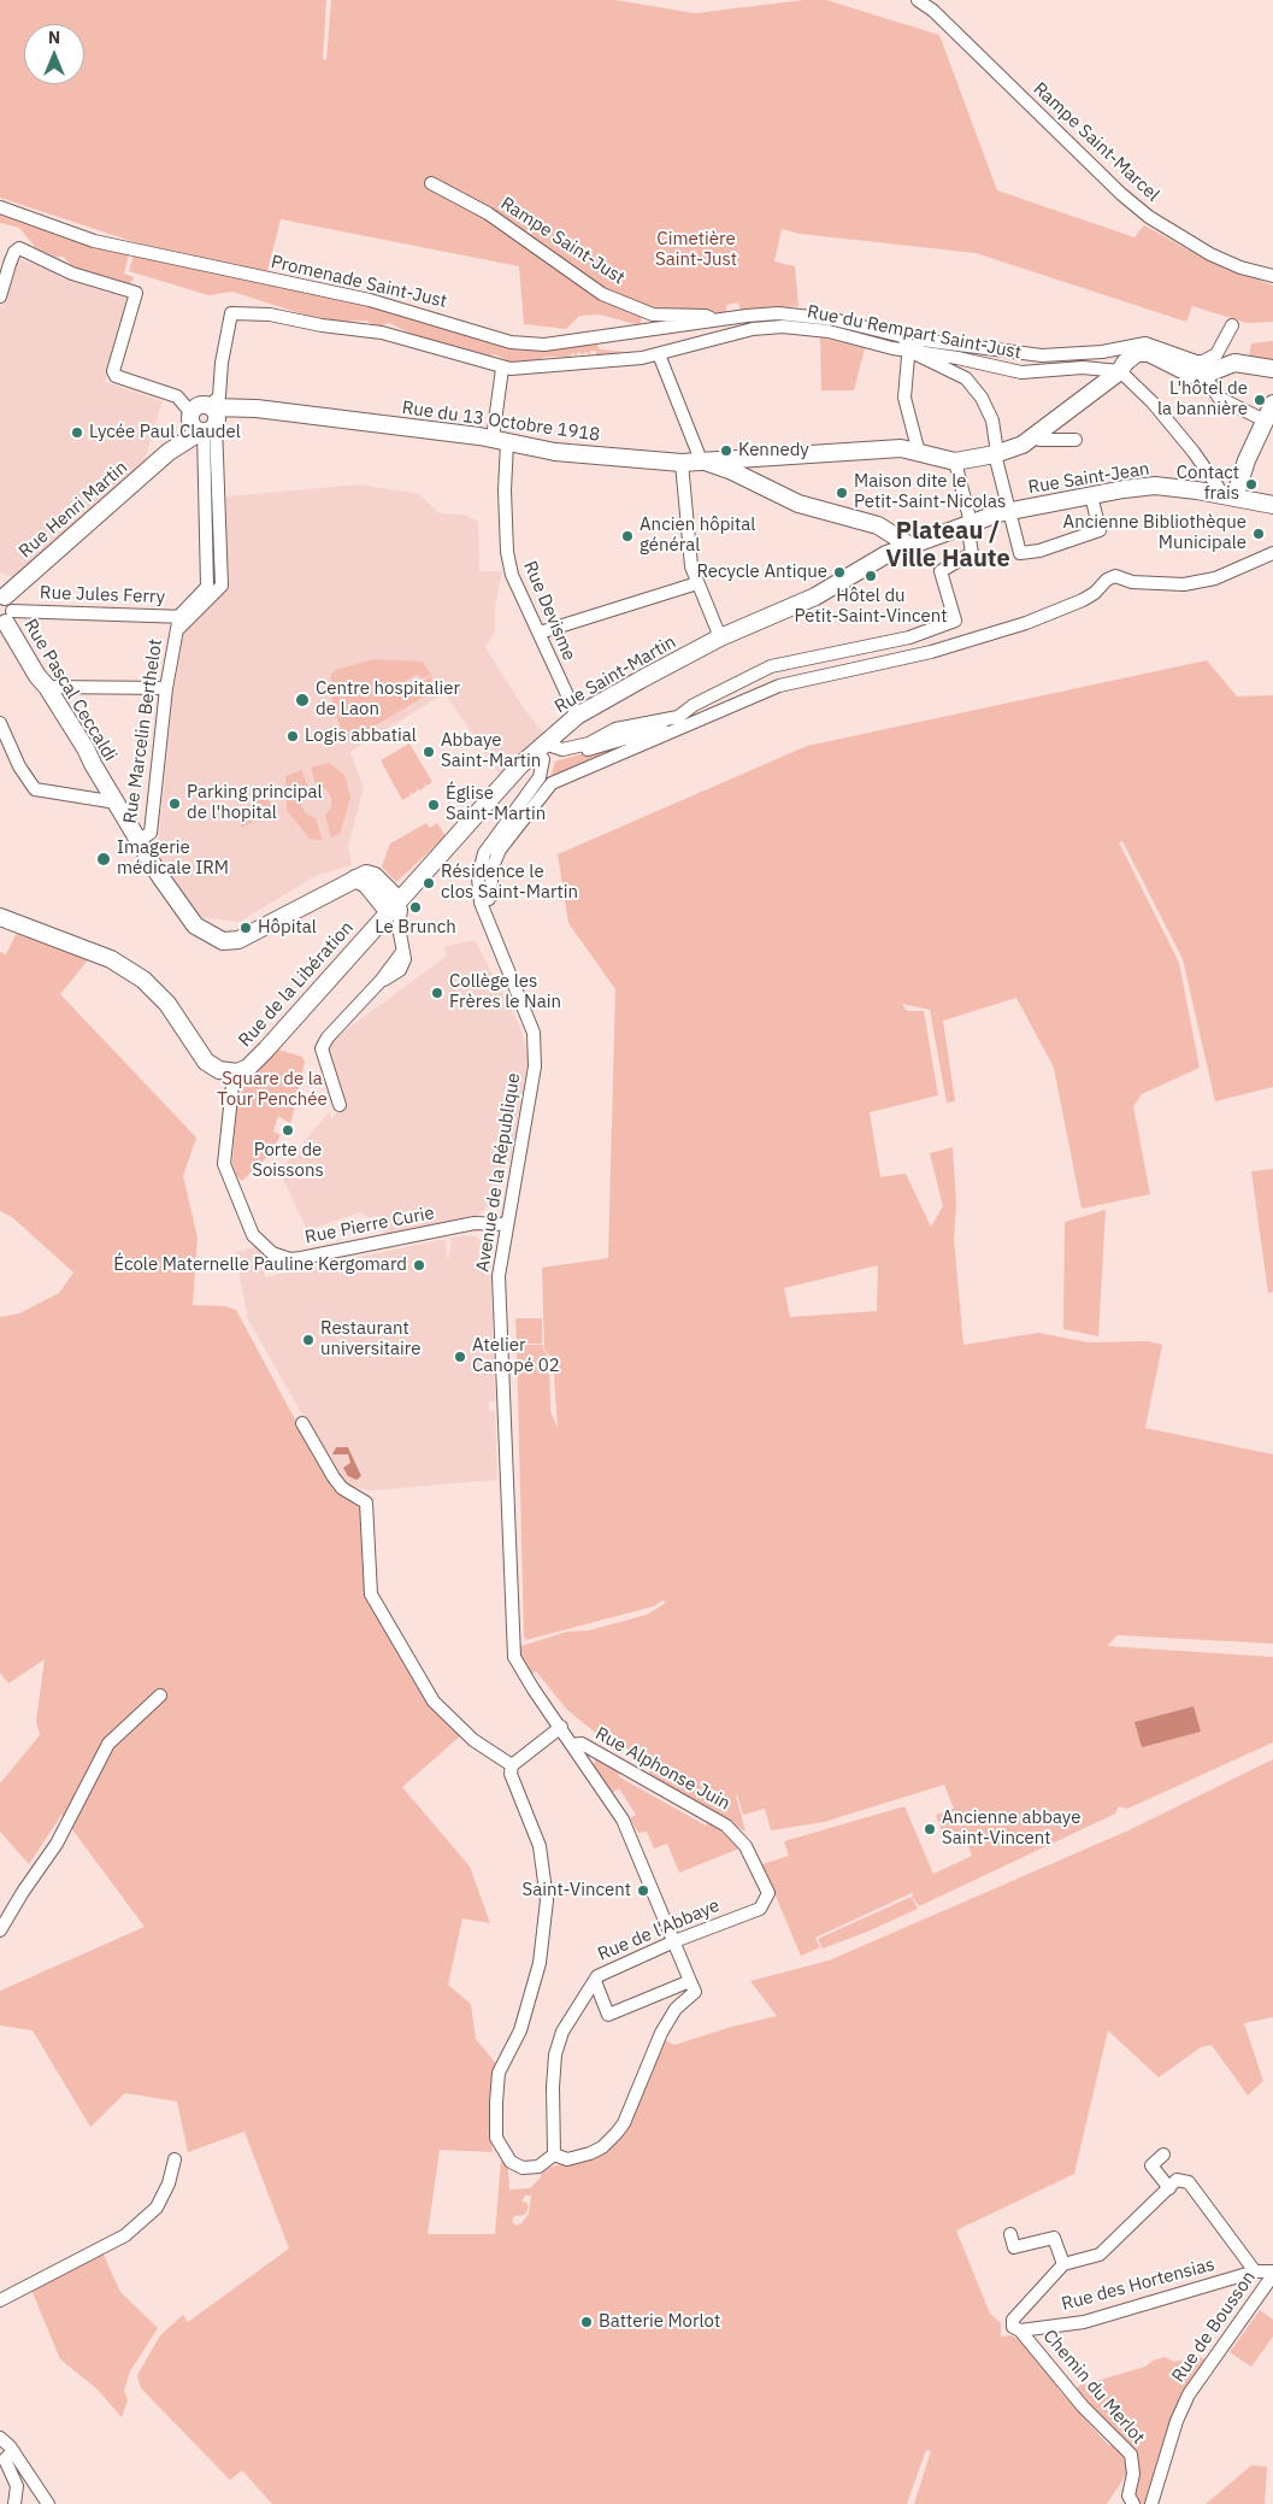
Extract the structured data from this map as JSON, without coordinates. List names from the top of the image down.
{
  "streets": {
    "street": [
      "Rampe Saint-Marcel",
      "Rampe Saint-Just",
      "Promenade Saint-Just",
      "Rue du Rempart Saint-Just",
      "Rue du 13 Octobre 1918",
      "Rue Saint-Jean",
      "Rue Henri Martin",
      "Rue Jules Ferry",
      "Rue Devisme",
      "Rue Saint-Martin",
      "Rue Pascal Ceccaldi",
      "Rue Marcelin Berthelot",
      "Rue de la Libération",
      "Avenue de la République",
      "Rue Pierre Curie",
      "Rue Alphonse Juin",
      "Rue de l'Abbaye",
      "Rue des Hortensias",
      "Rue de Bousson",
      "Chemin du Merlot"
    ]
  },
  "crossings": [
    ["Rampe Saint-Just", "Promenade Saint-Just"],
    ["Promenade Saint-Just", "Rue du Rempart Saint-Just"],
    ["Rue du Rempart Saint-Just", "Rue du 13 Octobre 1918"],
    ["Rue du Rempart Saint-Just", "Rue Henri Martin"],
    ["Rue du Rempart Saint-Just", "Rue Devisme"],
    ["Rue du Rempart Saint-Just", "Rue Marcelin Berthelot"],
    ["Rue du 13 Octobre 1918", "Rue Saint-Jean"],
    ["Rue du 13 Octobre 1918", "Rue Henri Martin"],
    ["Rue du 13 Octobre 1918", "Rue Devisme"],
    ["Rue du 13 Octobre 1918", "Rue Saint-Martin"],
    ["Rue du 13 Octobre 1918", "Rue Marcelin Berthelot"],
    ["Rue Saint-Jean", "Rue Saint-Martin"],
    ["Rue Henri Martin", "Rue Jules Ferry"],
    ["Rue Henri Martin", "Rue Pascal Ceccaldi"],
    ["Rue Henri Martin", "Rue Marcelin Berthelot"],
    ["Rue Jules Ferry", "Rue Pascal Ceccaldi"],
    ["Rue Jules Ferry", "Rue Marcelin Berthelot"],
    ["Rue Devisme", "Rue Saint-Martin"],
    ["Rue Saint-Martin", "Rue Marcelin Berthelot"],
    ["Rue Saint-Martin", "Rue de la Libération"],
    ["Rue Saint-Martin", "Avenue de la République"],
    ["Rue Pascal Ceccaldi", "Rue Marcelin Berthelot"],
    ["Rue Marcelin Berthelot", "Rue de la Libération"],
    ["Rue de la Libération", "Rue Pierre Curie"],
    ["Avenue de la République", "Rue Pierre Curie"],
    ["Avenue de la République", "Rue Alphonse Juin"],
    ["Avenue de la République", "Rue de l'Abbaye"],
    ["Rue Alphonse Juin", "Rue de l'Abbaye"],
    ["Rue des Hortensias", "Rue de Bousson"],
    ["Rue des Hortensias", "Chemin du Merlot"]
  ],
  "districts": ["Plateau / Ville Haute"],
  "parks": ["Cimetière Saint-Just", "Square de la Tour Penchée"],
  "places": [
    "L'hôtel de la bannière",
    "Lycée Paul Claudel",
    "Kennedy",
    "Contact frais",
    "Maison dite le Petit-Saint-Nicolas",
    "Ancienne Bibliothèque Municipale",
    "Ancien hôpital général",
    "Recycle Antique",
    "Hôtel du Petit-Saint-Vincent",
    "Centre hospitalier de Laon",
    "Logis abbatial",
    "Abbaye Saint-Martin",
    "Parking principal de l'hopital",
    "Église Saint-Martin",
    "Imagerie médicale IRM",
    "Résidence le clos Saint-Martin",
    "Le Brunch",
    "Hôpital",
    "Collège les Frères le Nain",
    "Porte de Soissons",
    "École Maternelle Pauline Kergomard",
    "Restaurant universitaire",
    "Atelier Canopé 02",
    "Ancienne abbaye Saint-Vincent",
    "Saint-Vincent",
    "Batterie Morlot"
  ],
  "north": "top"
}
